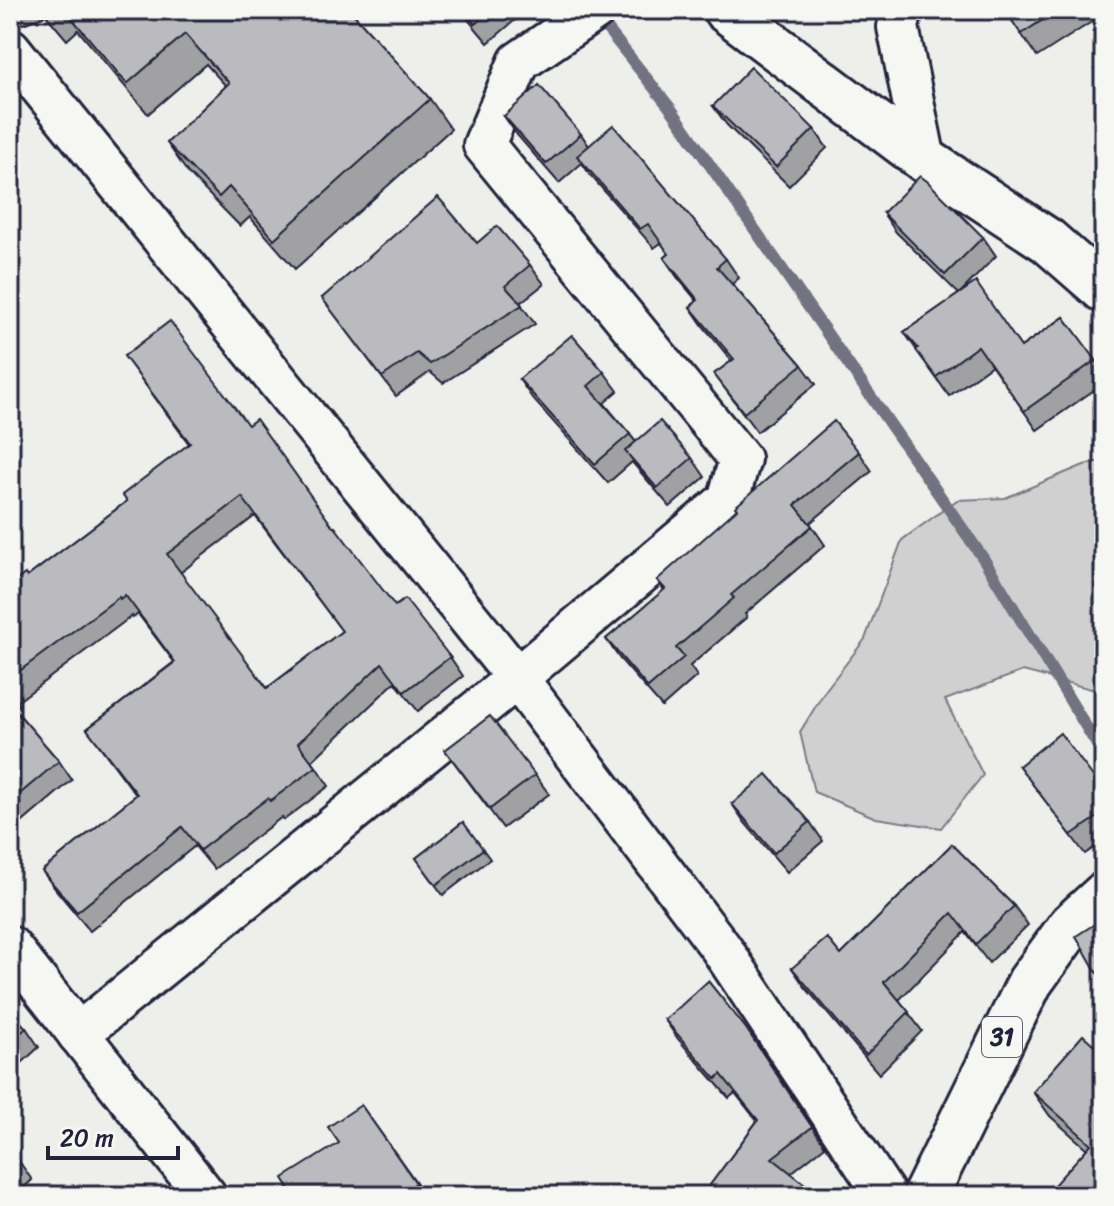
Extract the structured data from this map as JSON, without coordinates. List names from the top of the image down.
{
  "streets": {
    "street": ["31"]
  },
  "scale_bar": "20 m"
}
